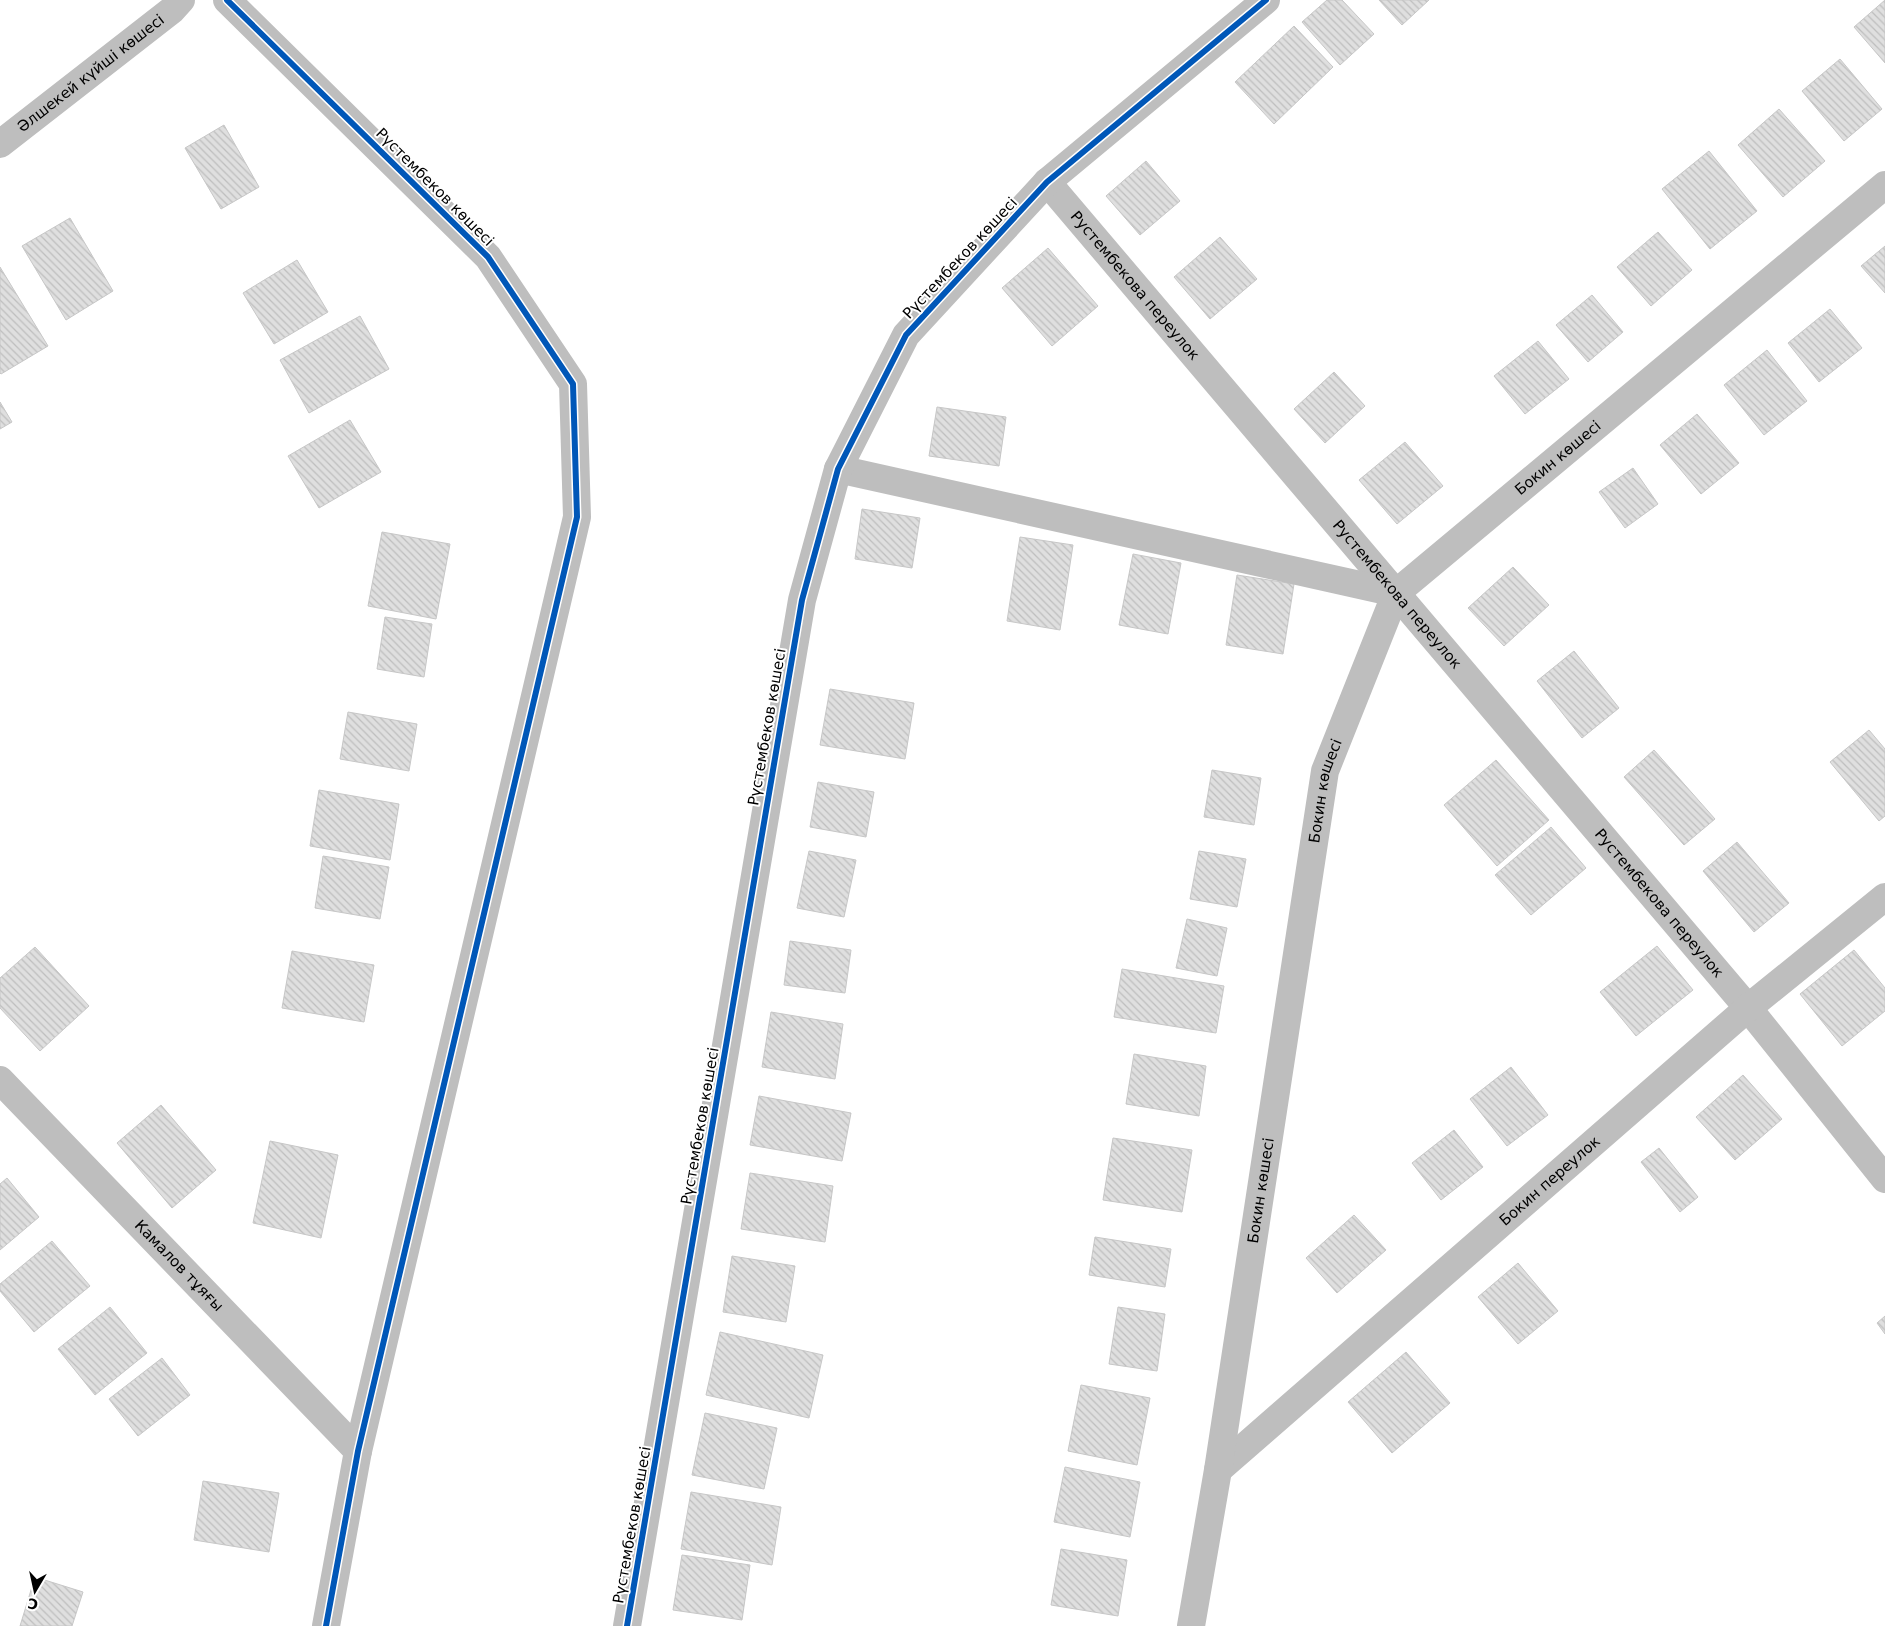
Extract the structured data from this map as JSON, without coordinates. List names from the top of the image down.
{
  "streets": {
    "street": [
      "Әлшекей күйші көшесі",
      "Рүстембеков көшесі",
      "Рустембекова переулок",
      "Бокин көшесі",
      "Бокин переулок",
      "Камалов тұяғы"
    ]
  },
  "crossings": [
    ["Рүстембеков көшесі", "Рустембекова переулок"],
    ["Рүстембеков көшесі", "Камалов тұяғы"],
    ["Рустембекова переулок", "Бокин көшесі"],
    ["Рустембекова переулок", "Бокин переулок"],
    ["Бокин көшесі", "Бокин переулок"]
  ],
  "north": "bottom"
}
